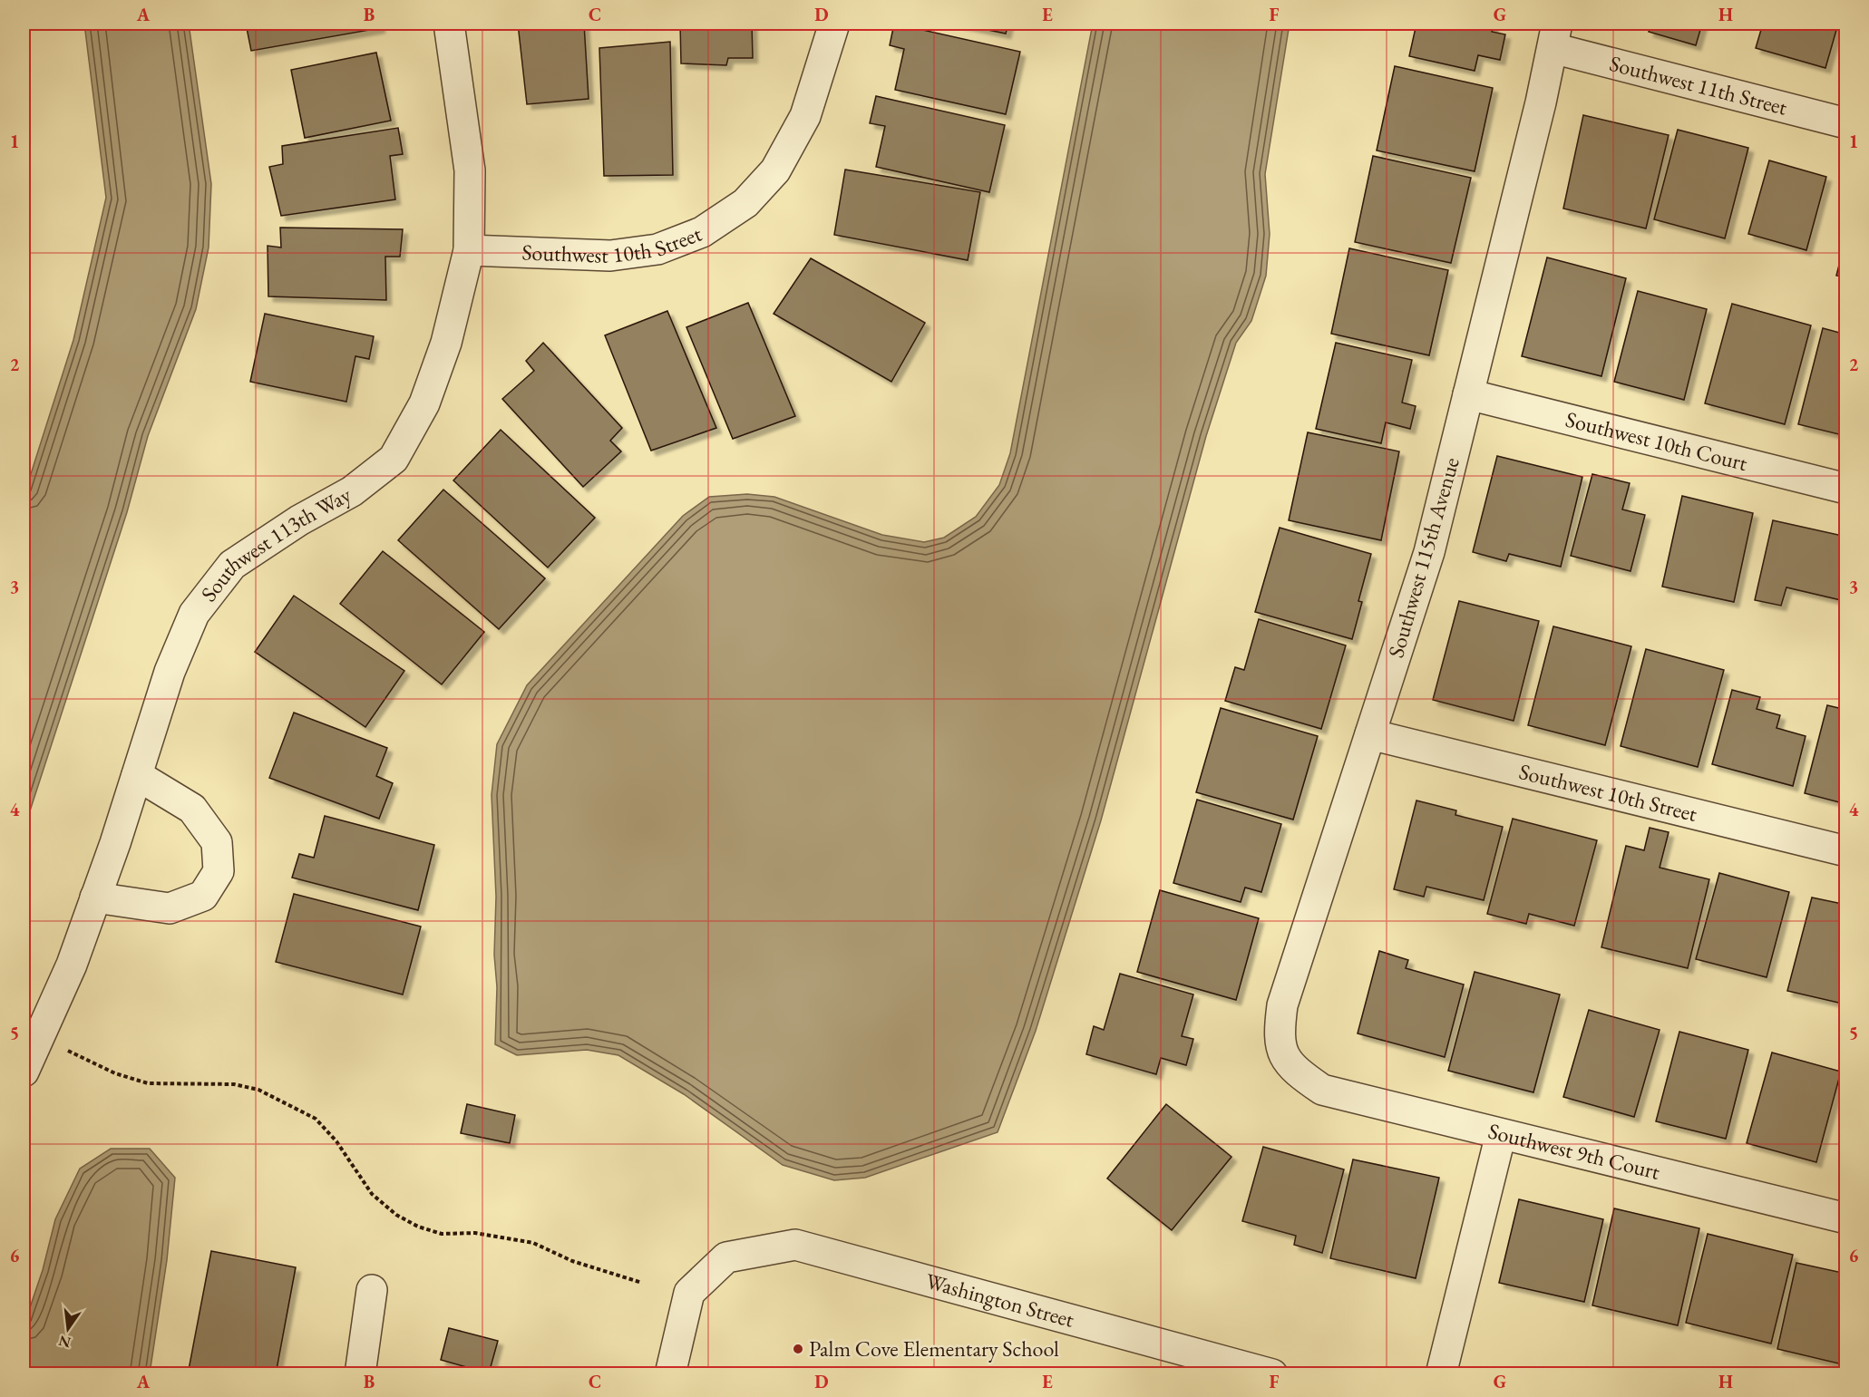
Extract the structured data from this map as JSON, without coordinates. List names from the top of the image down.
{
  "streets": {
    "street": [
      "Southwest 11th Street",
      "Southwest 10th Street",
      "Southwest 10th Court",
      "Southwest 113th Way",
      "Southwest 115th Avenue",
      "Southwest 9th Court",
      "Washington Street"
    ]
  },
  "crossings": [
    ["Southwest 11th Street", "Southwest 115th Avenue"],
    ["Southwest 10th Street", "Southwest 113th Way"],
    ["Southwest 10th Street", "Southwest 115th Avenue"],
    ["Southwest 10th Court", "Southwest 115th Avenue"],
    ["Southwest 115th Avenue", "Southwest 9th Court"]
  ],
  "places": ["Palm Cove Elementary School"],
  "north": "bottom",
  "grid": {
    "columns": [
      "A",
      "B",
      "C",
      "D",
      "E",
      "F",
      "G",
      "H"
    ],
    "rows": [
      "1",
      "2",
      "3",
      "4",
      "5",
      "6"
    ]
  }
}
